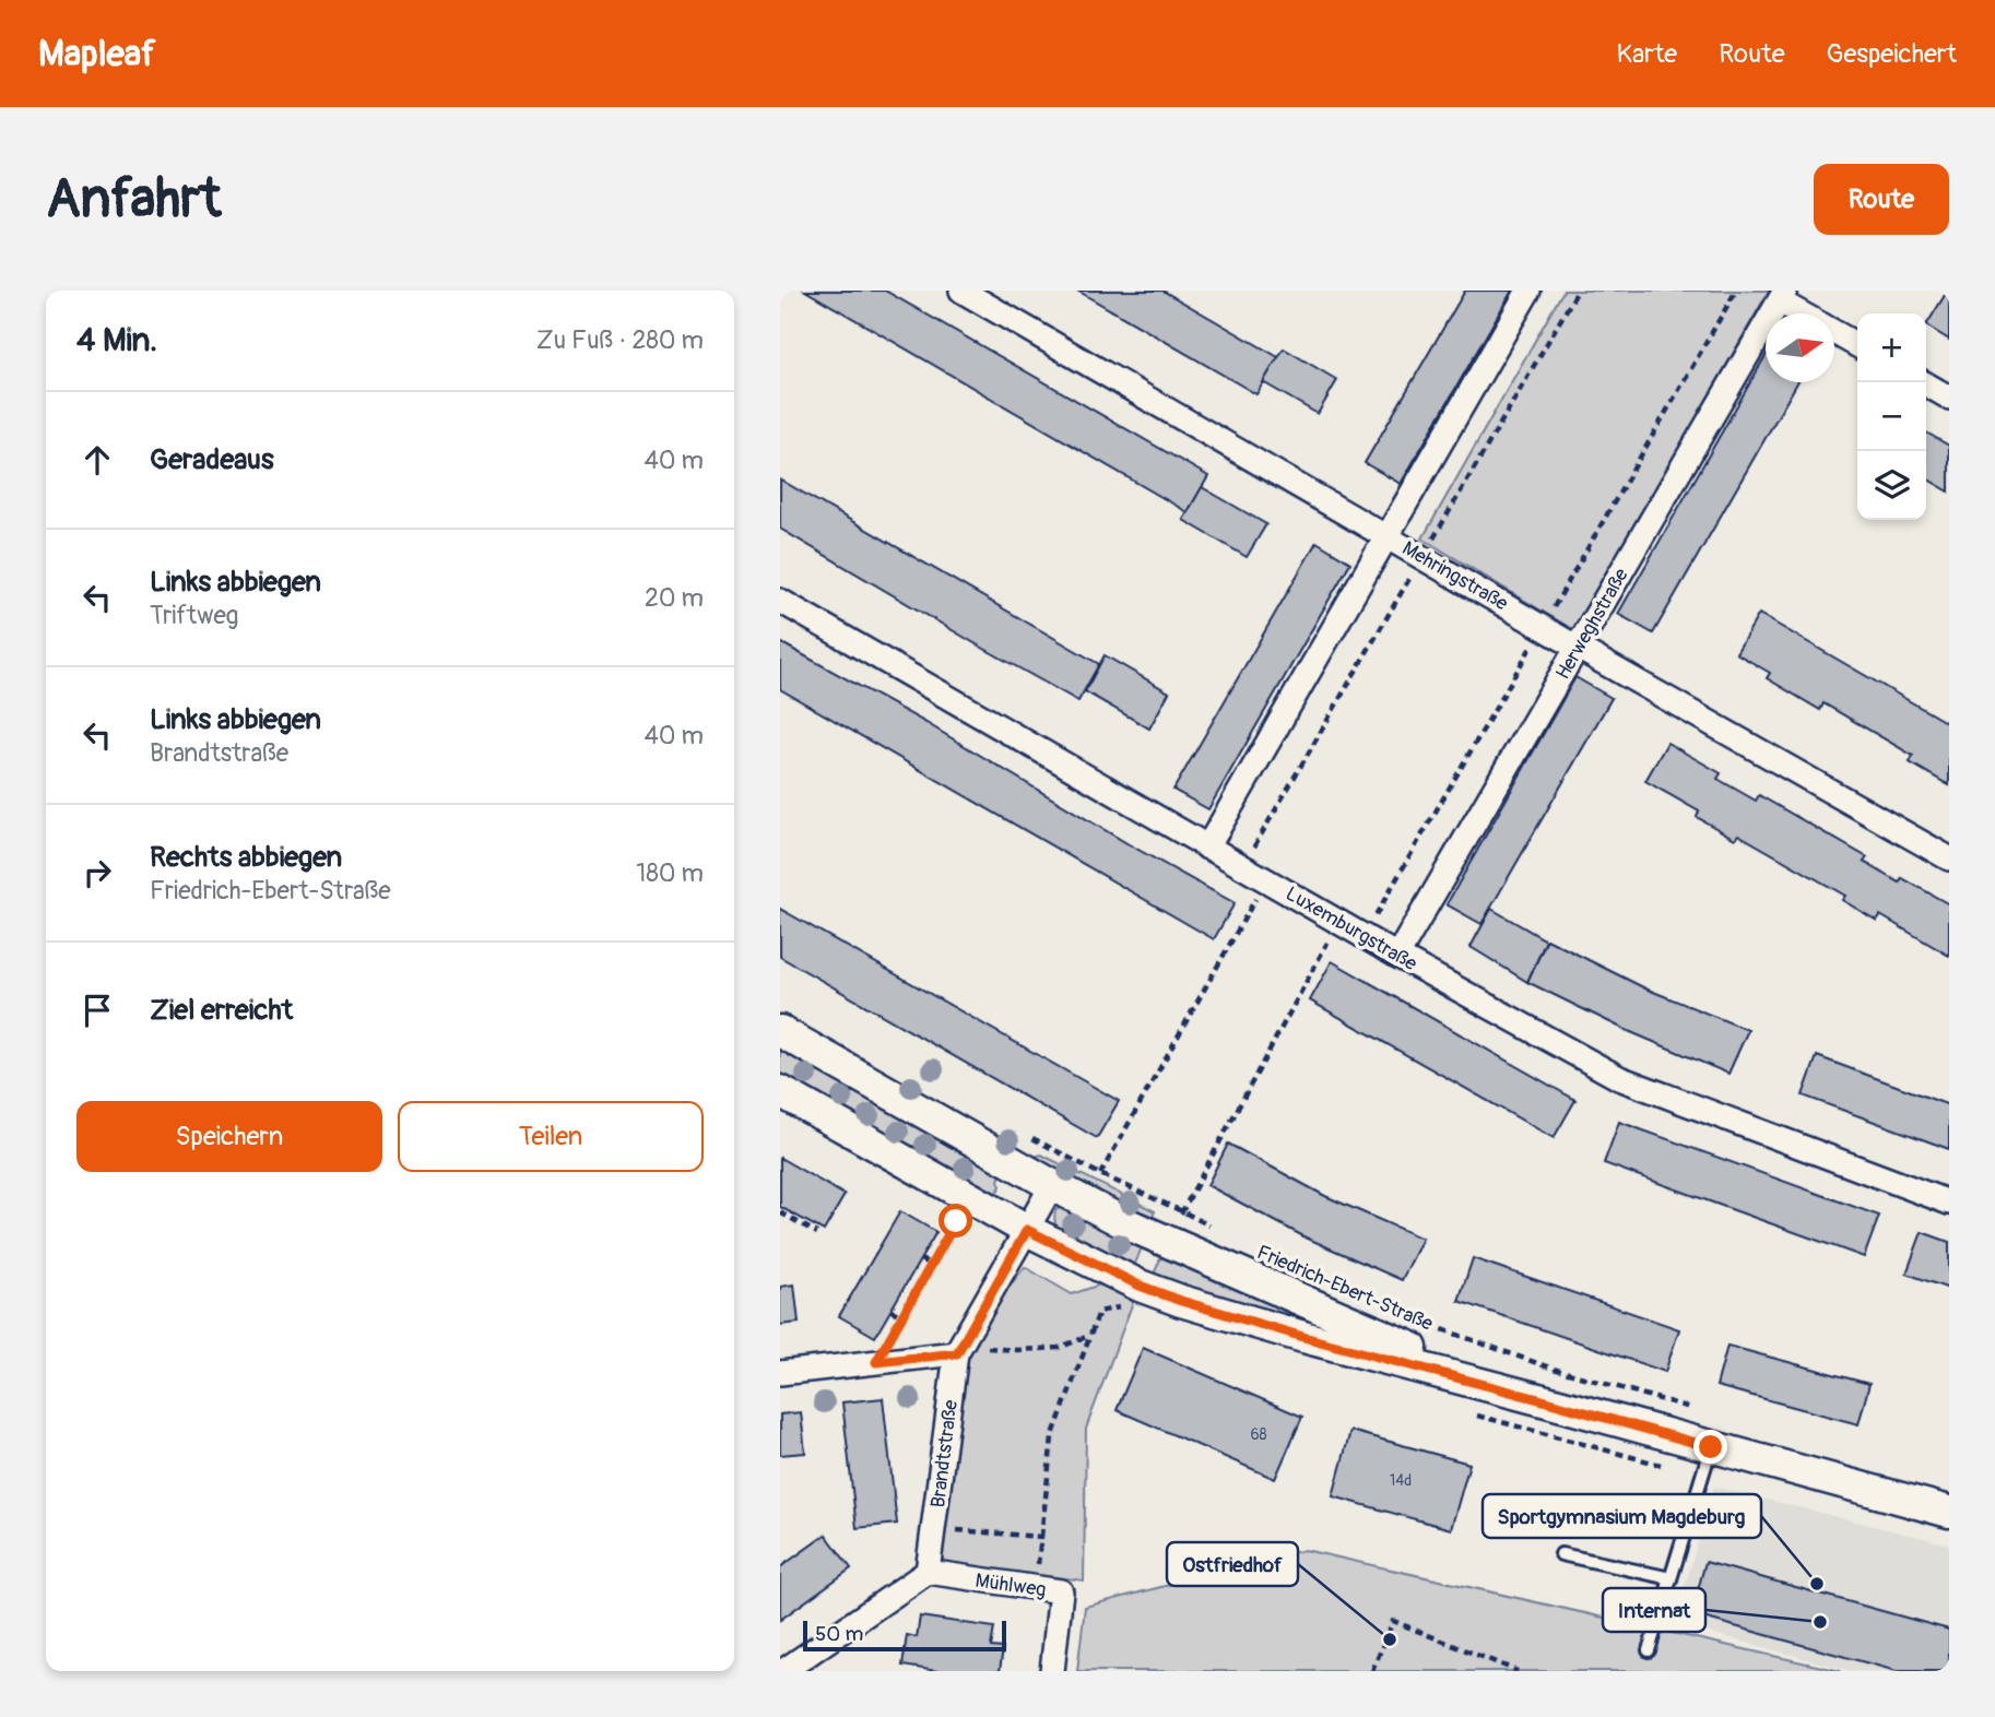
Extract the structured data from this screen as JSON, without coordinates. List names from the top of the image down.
{
  "streets": {
    "street": [
      "Mehringstraße",
      "Herweghstraße",
      "Luxemburgstraße",
      "Friedrich-Ebert-Straße",
      "Brandtstraße",
      "Mühlweg"
    ]
  },
  "crossings": [
    ["Mehringstraße", "Herweghstraße"],
    ["Herweghstraße", "Luxemburgstraße"],
    ["Friedrich-Ebert-Straße", "Brandtstraße"],
    ["Brandtstraße", "Mühlweg"]
  ],
  "places": ["Sportgymnasium Magdeburg", "Internat", "Ostfriedhof"],
  "house_numbers": ["68", "14d"],
  "scale_bar": "50 m",
  "north": "right",
  "page": {
    "header": "Mapleaf",
    "nav": ["Karte", "Route", "Gespeichert"],
    "buttons": [
      "Route",
      ["Speichern", "Teilen"]
    ],
    "title": "Anfahrt",
    "heading": ["4 Min.", "Zu Fuß · 280 m"],
    "map_buttons": ["+", "−"],
    "list": [
      ["Geradeaus", "40 m"],
      ["Links abbiegen", "Triftweg", "20 m"],
      ["Links abbiegen", "Brandtstraße", "40 m"],
      ["Rechts abbiegen", "Friedrich-Ebert-Straße", "180 m"],
      "Ziel erreicht"
    ],
    "scale": "50 m"
  }
}
